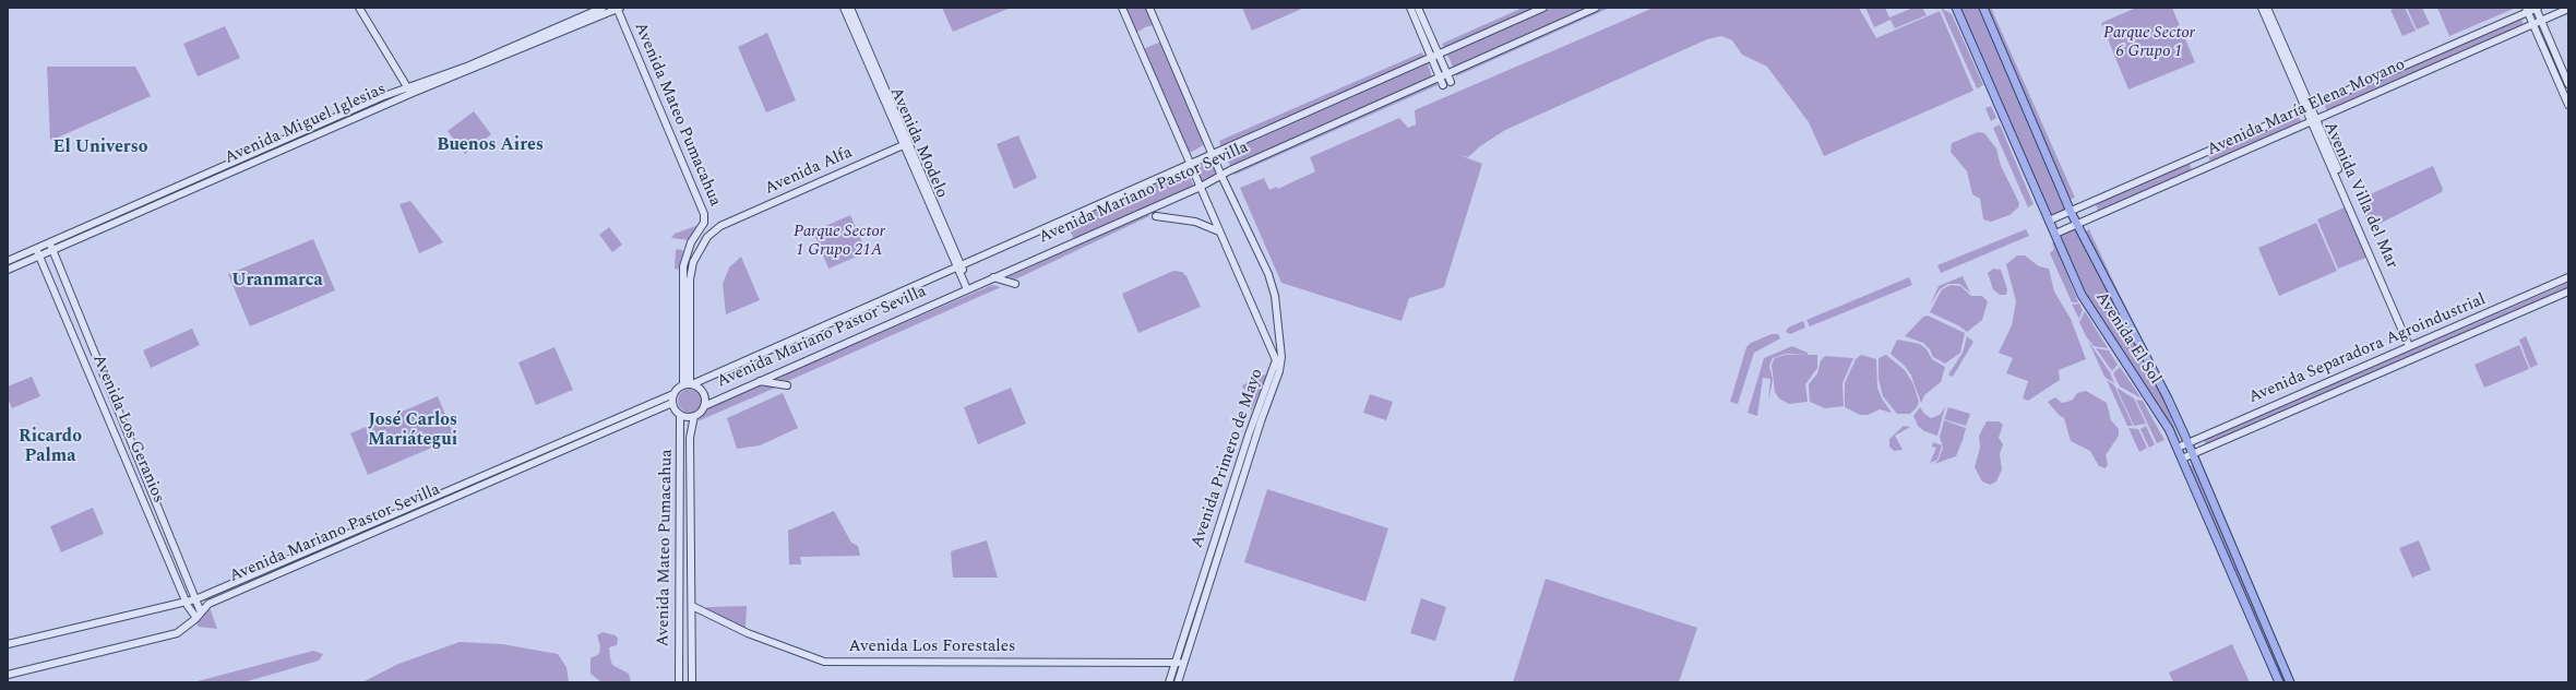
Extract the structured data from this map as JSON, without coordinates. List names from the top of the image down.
{
  "streets": {
    "main road": ["Avenida El Sol"],
    "street": [
      "Avenida María Elena Moyano",
      "Avenida Mateo Pumacahua",
      "Avenida Miguel Iglesias",
      "Avenida Modelo",
      "Avenida Alfa",
      "Avenida Mariano Pastor Sevilla",
      "Avenida Villa del Mar",
      "Avenida Separadora Agroindustrial",
      "Avenida Los Geranios",
      "Avenida Primero de Mayo",
      "Avenida Los Forestales"
    ]
  },
  "crossings": [
    ["Avenida María Elena Moyano", "Avenida Villa del Mar"],
    ["Avenida María Elena Moyano", "Avenida El Sol"],
    ["Avenida Mateo Pumacahua", "Avenida Miguel Iglesias"],
    ["Avenida Mateo Pumacahua", "Avenida Alfa"],
    ["Avenida Mateo Pumacahua", "Avenida Mariano Pastor Sevilla"],
    ["Avenida Mateo Pumacahua", "Avenida Los Forestales"],
    ["Avenida Miguel Iglesias", "Avenida Los Geranios"],
    ["Avenida Modelo", "Avenida Alfa"],
    ["Avenida Modelo", "Avenida Mariano Pastor Sevilla"],
    ["Avenida Mariano Pastor Sevilla", "Avenida Los Geranios"],
    ["Avenida Mariano Pastor Sevilla", "Avenida Primero de Mayo"],
    ["Avenida Villa del Mar", "Avenida Separadora Agroindustrial"],
    ["Avenida El Sol", "Avenida Separadora Agroindustrial"],
    ["Avenida Primero de Mayo", "Avenida Los Forestales"]
  ],
  "districts": [
    "Buenos Aires",
    "El Universo",
    "Uranmarca",
    "José Carlos Mariátegui",
    "Ricardo Palma"
  ],
  "parks": ["Parque Sector 6 Grupo 1", "Parque Sector 1 Grupo 21A"]
}
